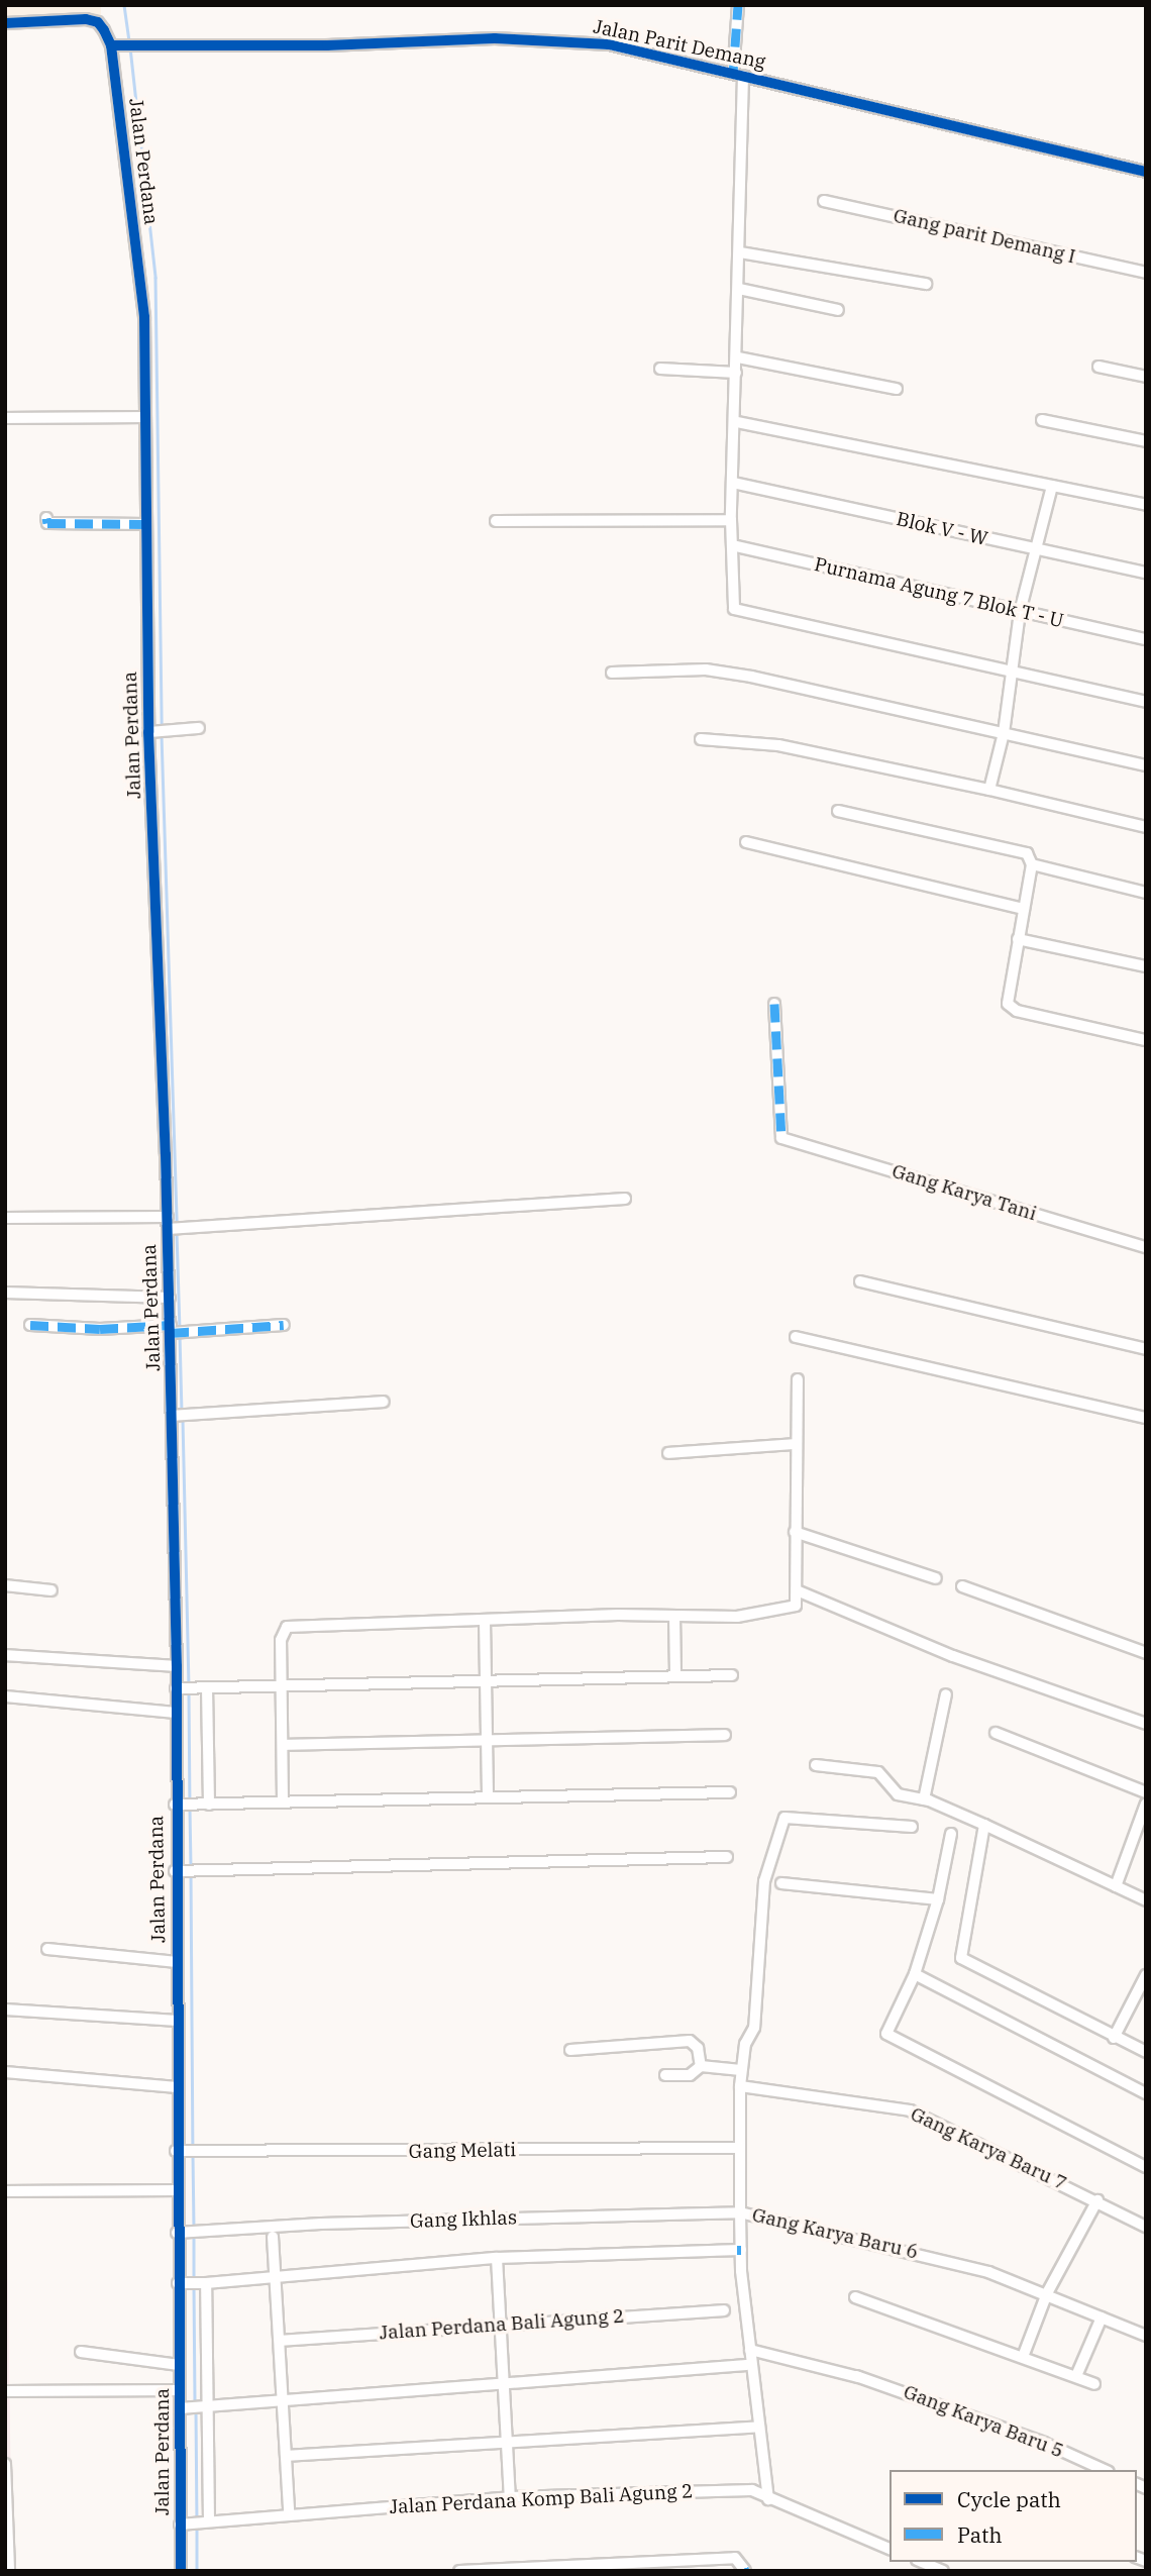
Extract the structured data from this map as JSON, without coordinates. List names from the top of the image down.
{
  "streets": {
    "street": [
      "Jalan Parit Demang",
      "Jalan Perdana",
      "Gang parit Demang I",
      "Blok V - W",
      "Purnama Agung 7 Blok T - U",
      "Gang Karya Tani",
      "Gang Karya Baru 7",
      "Gang Melati",
      "Gang Ikhlas",
      "Gang Karya Baru 6",
      "Jalan Perdana Bali Agung 2",
      "Gang Karya Baru 5",
      "Jalan Perdana Komp Bali Agung 2"
    ]
  },
  "crossings": [
    ["Jalan Parit Demang", "Jalan Perdana"],
    ["Jalan Perdana", "Gang Melati"],
    ["Jalan Perdana", "Gang Ikhlas"],
    ["Jalan Perdana", "Jalan Perdana Komp Bali Agung 2"],
    ["Gang Karya Baru 7", "Gang Karya Baru 6"],
    ["Gang Melati", "Gang Karya Baru 6"],
    ["Gang Ikhlas", "Gang Karya Baru 6"]
  ],
  "legend": ["Cycle path", "Path"]
}
